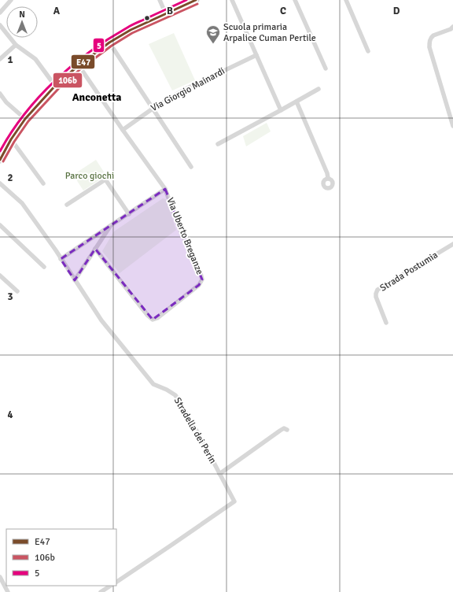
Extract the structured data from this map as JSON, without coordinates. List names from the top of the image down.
{
  "streets": {
    "street": [
      "Via Giorgio Mainardi",
      "Via Uberto Breganze",
      "Strada Postumia",
      "Stradella dei Perin"
    ]
  },
  "districts": ["Anconetta"],
  "parks": ["Parco giochi"],
  "places": {
    "school or university": ["Scuola primaria Arpalice Cuman Pertile"]
  },
  "lines": ["transit line E47", "transit line 5", "transit line 106b"],
  "legend": ["E47", "106b", "5"],
  "north": "top",
  "grid": {
    "columns": [
      "A",
      "B",
      "C",
      "D"
    ],
    "rows": [
      "1",
      "2",
      "3",
      "4"
    ]
  }
}
